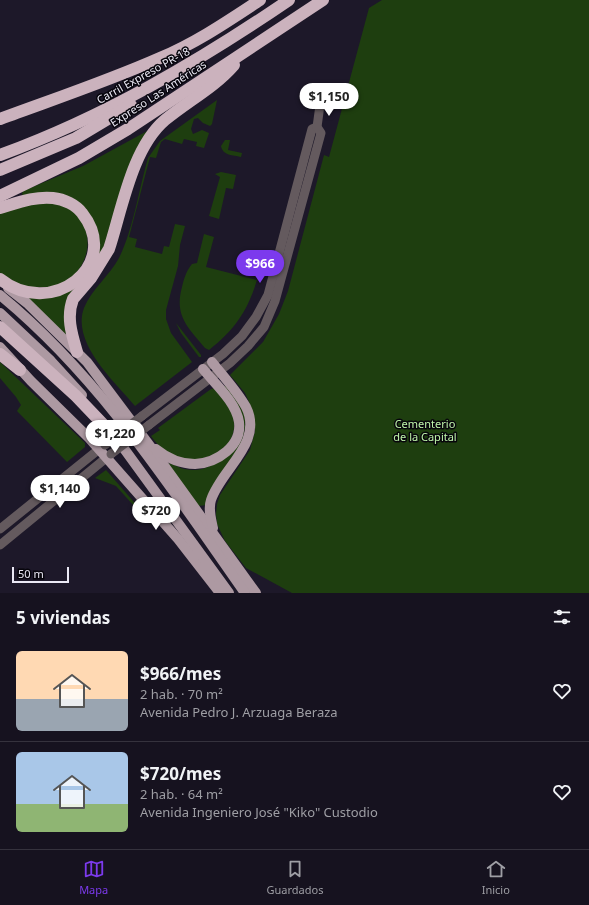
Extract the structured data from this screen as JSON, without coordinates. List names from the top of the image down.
{
  "streets": {
    "highway": ["Carril Expreso PR-18", "Expreso Las Américas"]
  },
  "parks": ["Cementerio de la Capital"],
  "scale_bar": "50 m",
  "page": {
    "price": [
      "$1,150",
      "$966",
      "$1,220",
      "$1,140",
      "$720"
    ],
    "scale": "50 m",
    "heading": "5 viviendas",
    "list": [
      {
        "name": "$966/mes",
        "note": "2 hab. · 70 m² · Avenida Pedro J. Arzuaga Beraza"
      },
      {
        "name": "$720/mes",
        "note": "2 hab. · 64 m² · Avenida Ingeniero José \"Kiko\" Custodio"
      }
    ],
    "tabs": ["Mapa", "Guardados", "Inicio"]
  }
}
